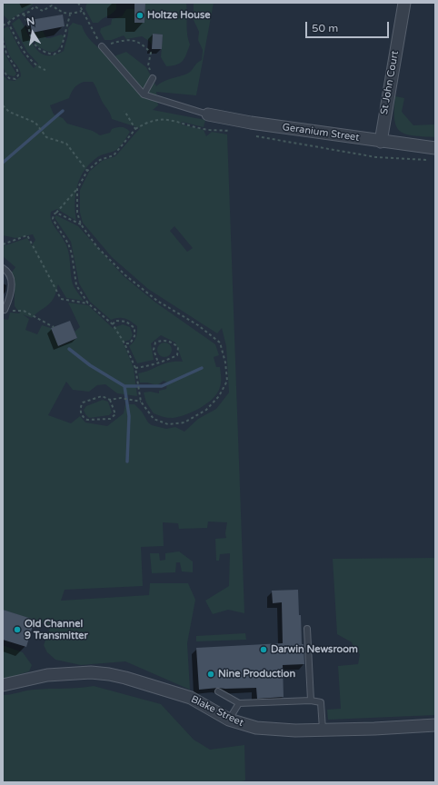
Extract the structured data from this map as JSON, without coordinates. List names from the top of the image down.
{
  "streets": {
    "street": ["St John Court", "Geranium Street", "Blake Street"]
  },
  "crossings": [
    ["St John Court", "Geranium Street"]
  ],
  "places": [
    "Holtze House",
    "Old Channel 9 Transmitter",
    "Darwin Newsroom",
    "Nine Production"
  ],
  "scale_bar": "50 m",
  "north": "top"
}
